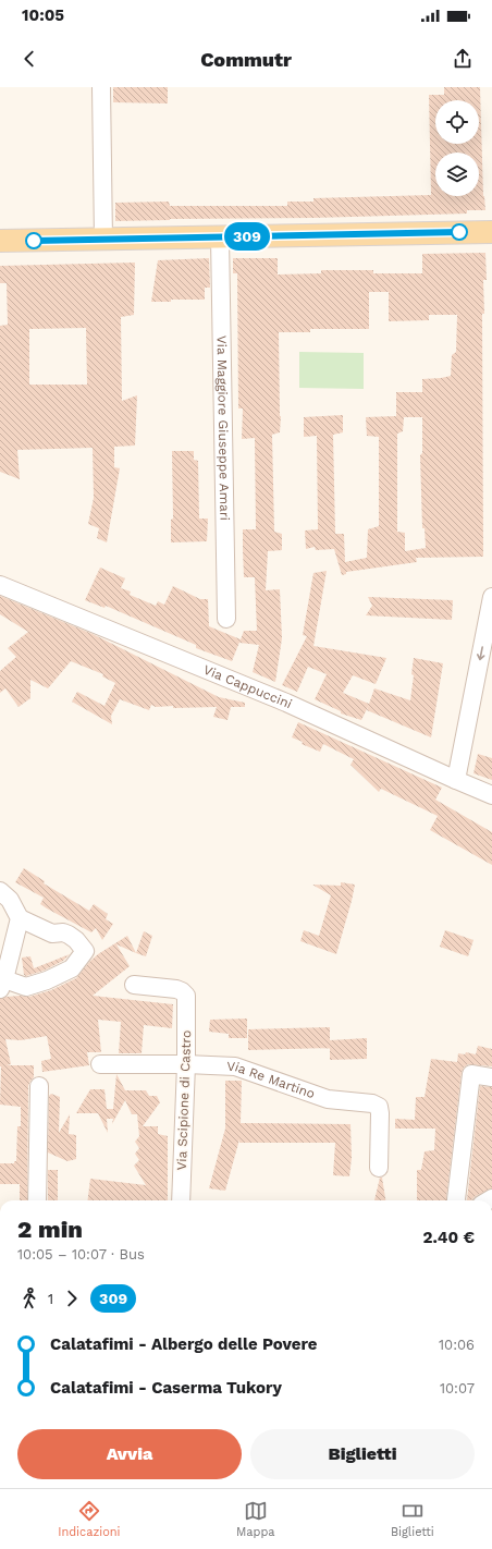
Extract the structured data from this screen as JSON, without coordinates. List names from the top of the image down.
{
  "streets": {
    "street": [
      "Via Maggiore Giuseppe Amari",
      "Via Cappuccini",
      "Via Re Martino",
      "Via Scipione di Castro"
    ]
  },
  "crossings": [
    ["Via Re Martino", "Via Scipione di Castro"]
  ],
  "lines": ["bus line 309"],
  "page": {
    "status": "10:05",
    "header": "Commutr",
    "on_map": "309",
    "heading": ["2 min", "10:05 – 10:07 · Bus", "2.40 €"],
    "legs": ["1", "309"],
    "list": [
      {
        "name": "Calatafimi - Albergo delle Povere",
        "value": "10:06"
      },
      {
        "name": "Calatafimi - Caserma Tukory",
        "value": "10:07"
      }
    ],
    "buttons": ["Avvia", "Biglietti"],
    "tabs": ["Indicazioni", "Mappa", "Biglietti"]
  }
}
